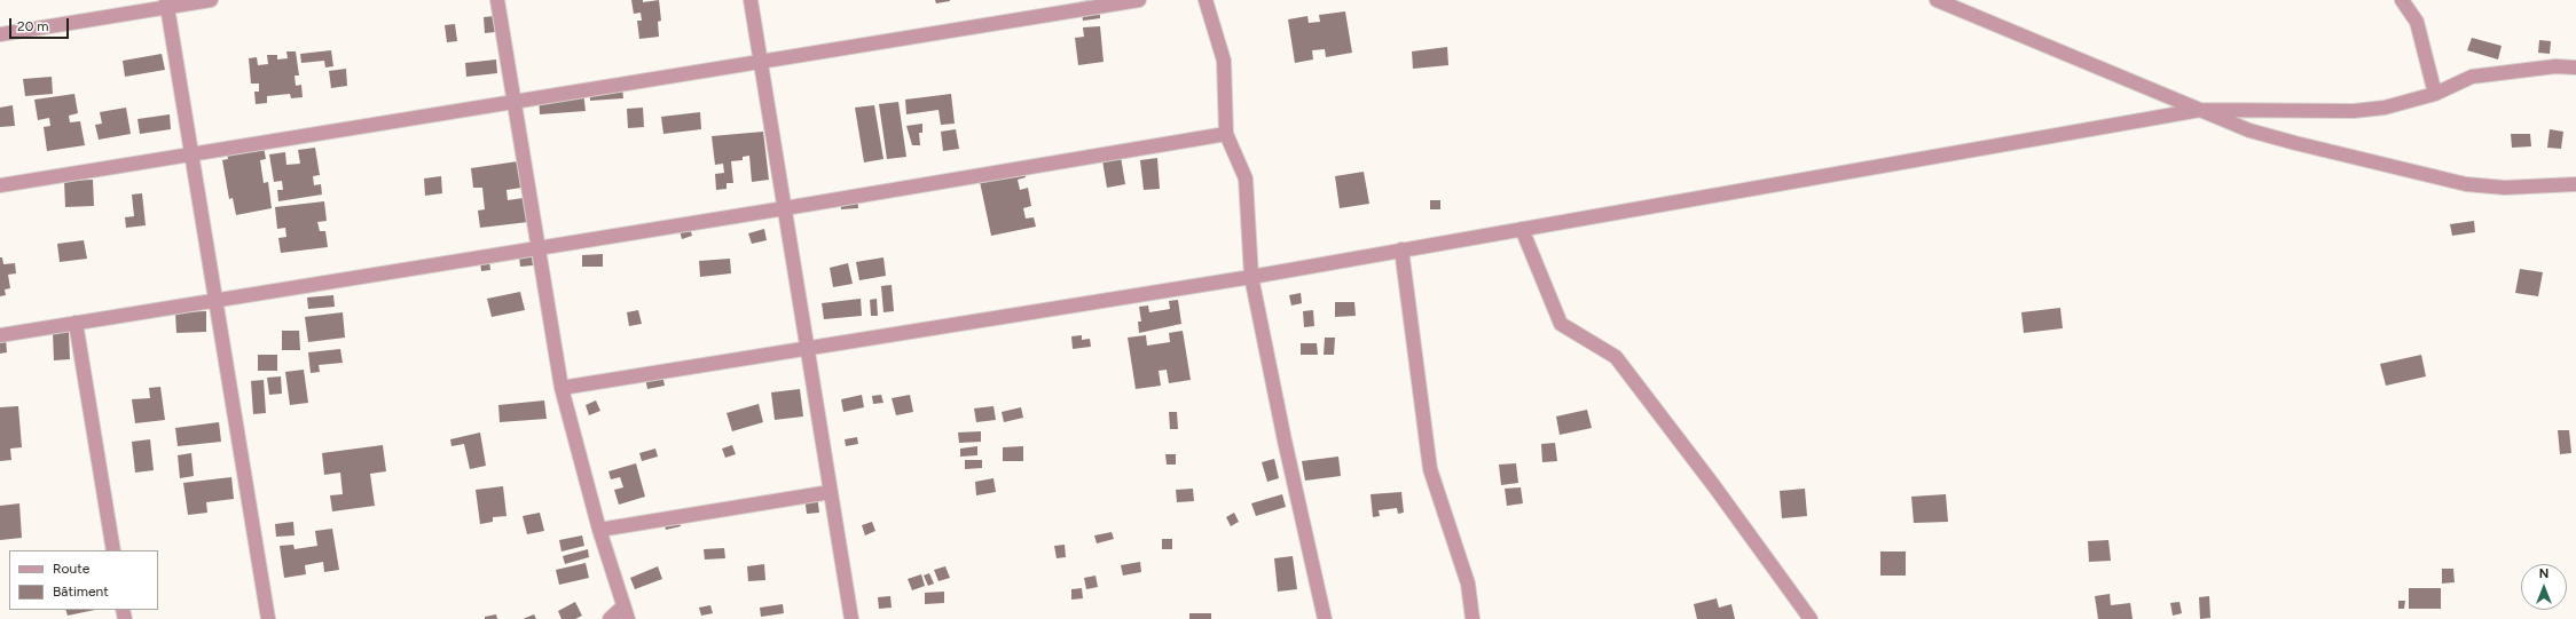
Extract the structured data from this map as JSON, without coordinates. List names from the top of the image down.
{
  "legend": ["Route", "Bâtiment"],
  "scale_bar": "20 m",
  "north": "top"
}
